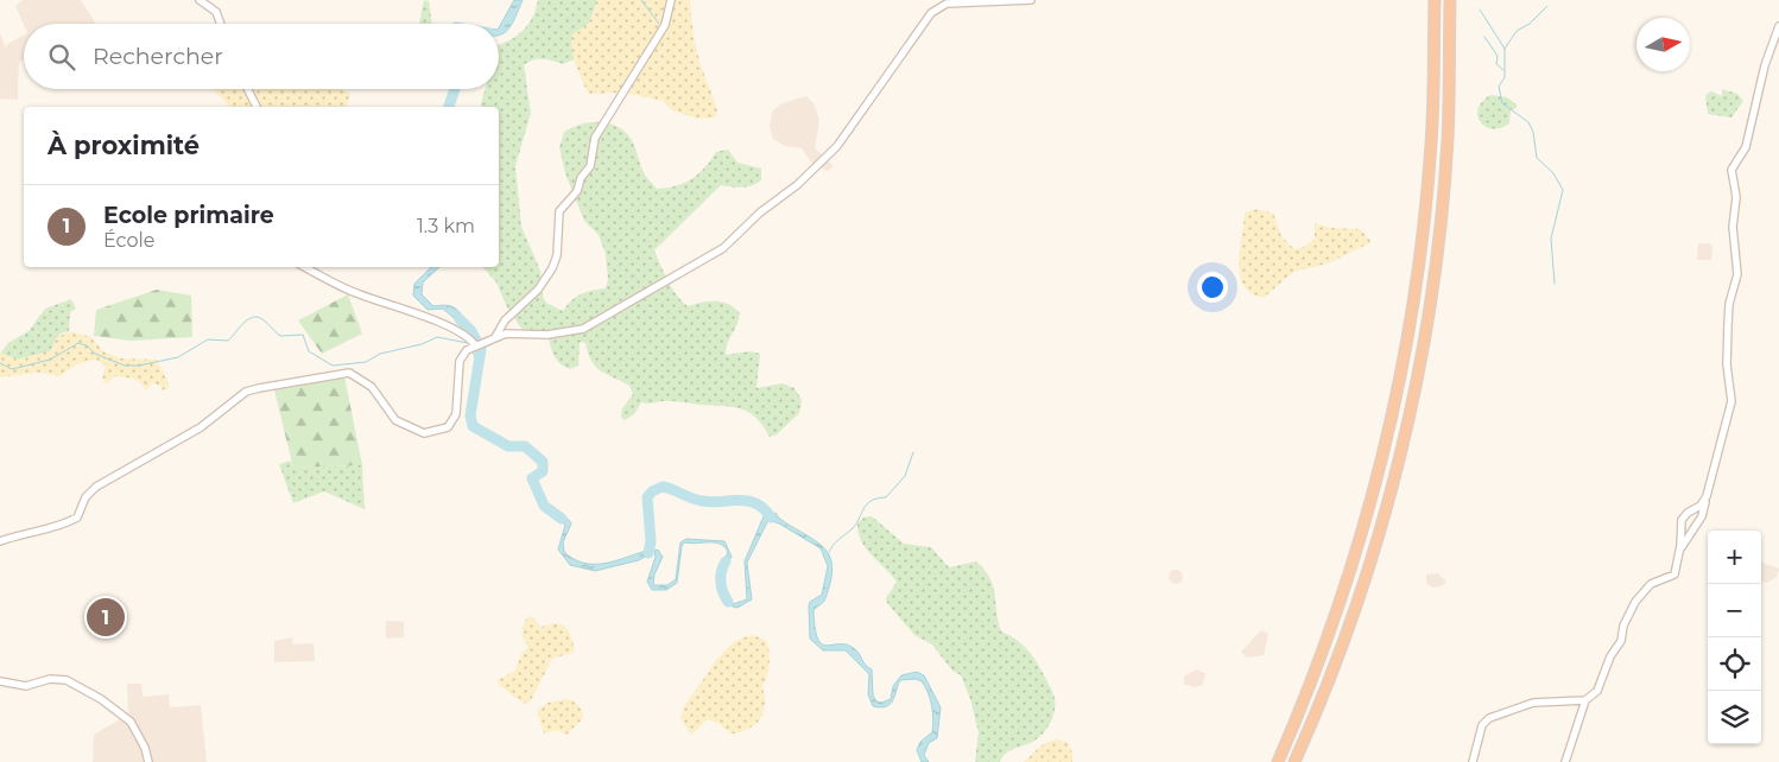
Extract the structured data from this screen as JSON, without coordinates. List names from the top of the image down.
{
  "north": "right",
  "page": {
    "search": "Rechercher",
    "heading": "À proximité",
    "list": [
      {
        "mark": "1",
        "name": "Ecole primaire",
        "note": "École",
        "value": "1.3 km"
      }
    ],
    "map_buttons": ["+", "−"],
    "pins": "1"
  }
}
